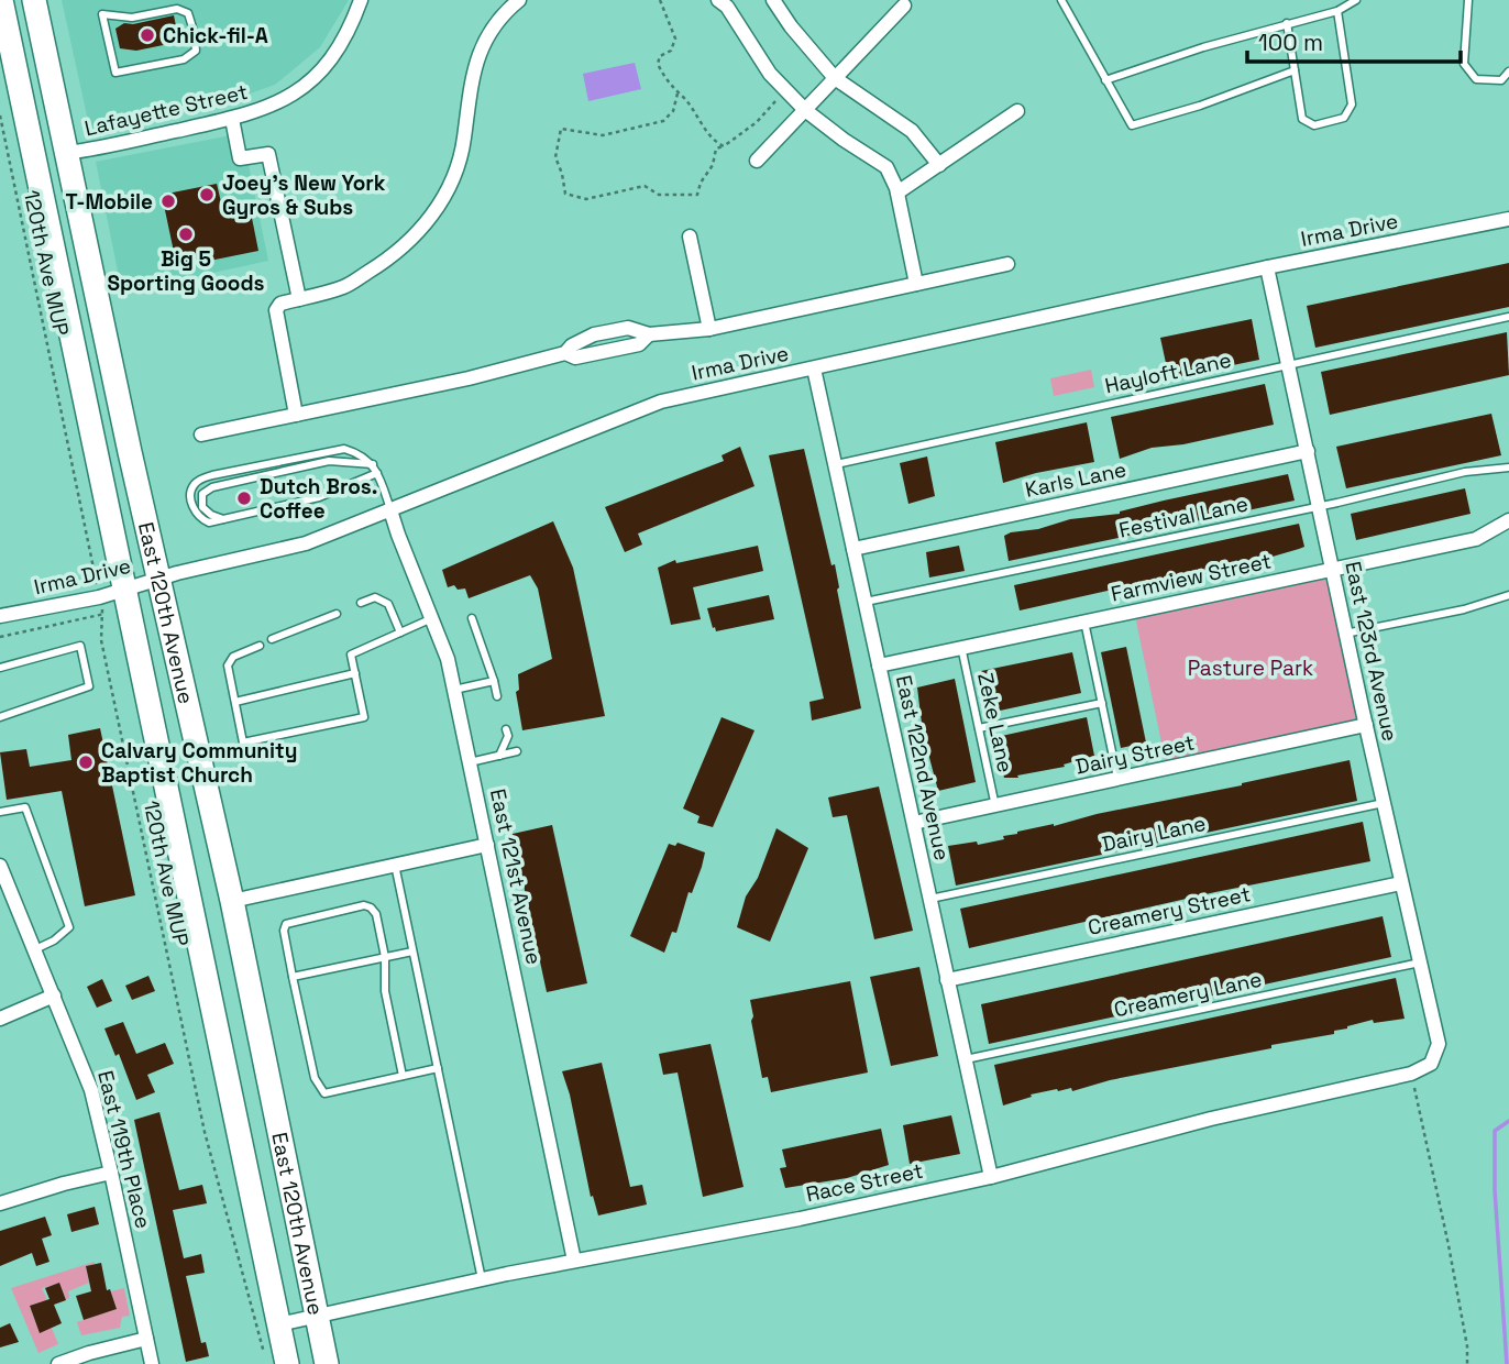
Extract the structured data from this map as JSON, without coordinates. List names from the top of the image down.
{
  "streets": {
    "main road": ["East 120th Avenue"],
    "street": [
      "Lafayette Street",
      "Irma Drive",
      "Karls Lane",
      "Farmview Street",
      "East 123rd Avenue",
      "Dairy Street",
      "East 122nd Avenue",
      "East 121st Avenue",
      "Creamery Street",
      "East 119th Place",
      "Race Street"
    ],
    "lane": [
      "Hayloft Lane",
      "Festival Lane",
      "Zeke Lane",
      "Dairy Lane",
      "Creamery Lane"
    ],
    "path": ["120th Ave MUP"]
  },
  "crossings": [
    ["Lafayette Street", "East 120th Avenue"],
    ["Irma Drive", "120th Ave MUP"],
    ["Irma Drive", "East 120th Avenue"],
    ["Irma Drive", "East 123rd Avenue"],
    ["Irma Drive", "East 122nd Avenue"],
    ["Irma Drive", "East 121st Avenue"],
    ["120th Ave MUP", "East 120th Avenue"],
    ["Hayloft Lane", "East 123rd Avenue"],
    ["Hayloft Lane", "East 122nd Avenue"],
    ["Karls Lane", "East 123rd Avenue"],
    ["Karls Lane", "East 122nd Avenue"],
    ["Festival Lane", "East 123rd Avenue"],
    ["Festival Lane", "East 122nd Avenue"],
    ["Farmview Street", "East 123rd Avenue"],
    ["Farmview Street", "Zeke Lane"],
    ["Farmview Street", "East 122nd Avenue"],
    ["East 120th Avenue", "Race Street"],
    ["East 123rd Avenue", "Dairy Street"],
    ["East 123rd Avenue", "Dairy Lane"],
    ["East 123rd Avenue", "Creamery Street"],
    ["East 123rd Avenue", "Creamery Lane"],
    ["East 123rd Avenue", "Race Street"],
    ["Zeke Lane", "Dairy Street"],
    ["Dairy Street", "East 122nd Avenue"],
    ["East 122nd Avenue", "Dairy Lane"],
    ["East 122nd Avenue", "Creamery Street"],
    ["East 122nd Avenue", "Creamery Lane"],
    ["East 122nd Avenue", "Race Street"],
    ["East 121st Avenue", "Race Street"]
  ],
  "parks": ["Pasture Park"],
  "places": [
    "Chick-fil-A",
    "Joey's New York Gyros & Subs",
    "T-Mobile",
    "Big 5 Sporting Goods",
    "Dutch Bros. Coffee",
    "Calvary Community Baptist Church"
  ],
  "scale_bar": "100 m"
}
